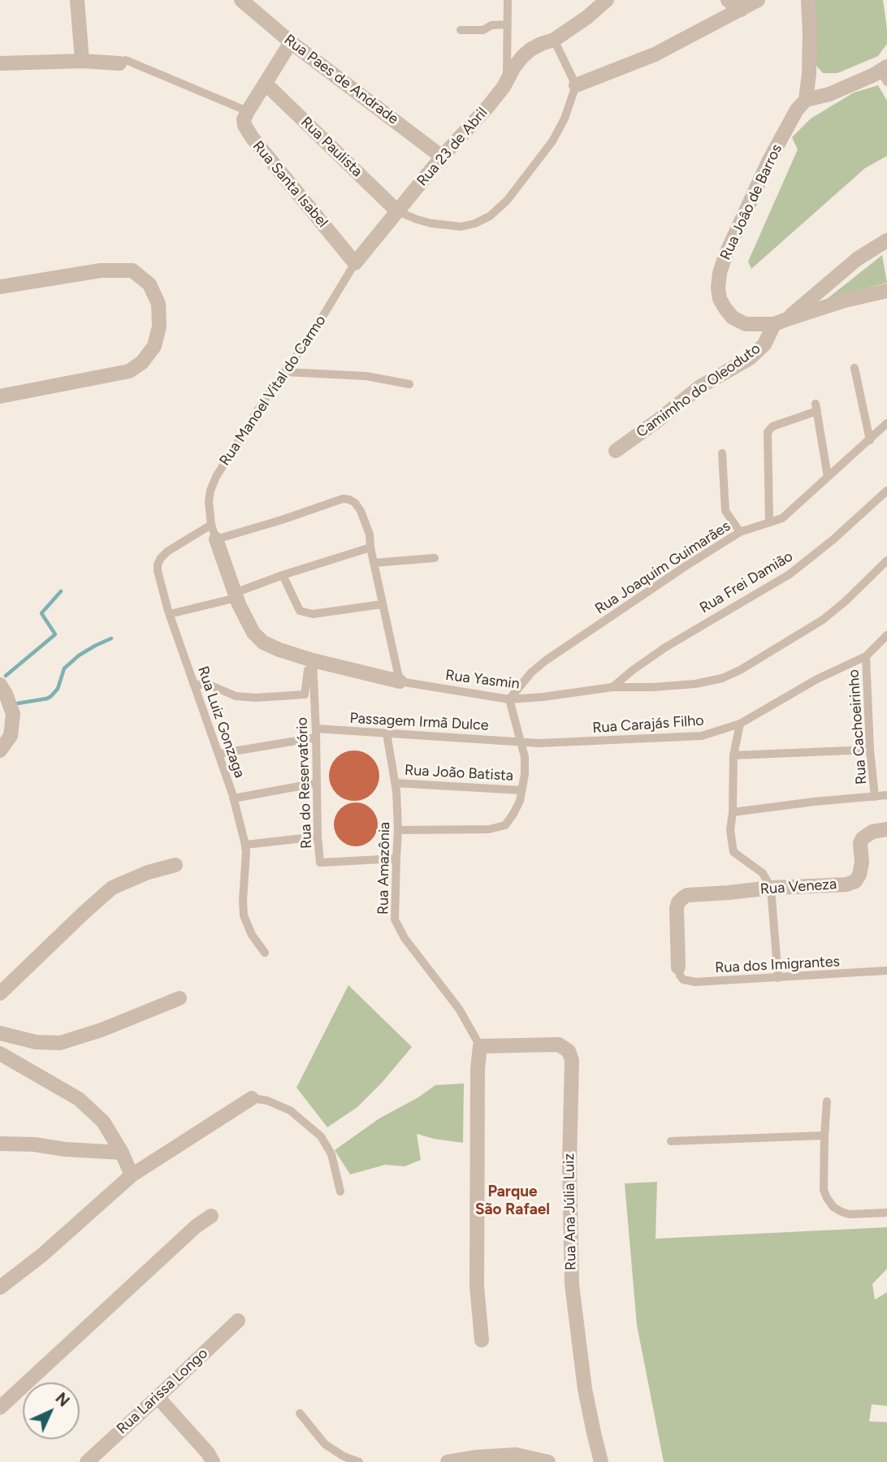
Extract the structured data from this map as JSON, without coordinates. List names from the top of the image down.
{
  "streets": {
    "street": [
      "Rua Paes de Andrade",
      "Rua Paulista",
      "Rua 23 de Abril",
      "Rua Santa Isabel",
      "Rua Joâo de Barros",
      "Rua Manoel Vital do Carmo",
      "Camimho do Oleoduto",
      "Rua Veneza",
      "Rua Ana Júlia Luiz",
      "Rua Larissa Longo"
    ],
    "lane": [
      "Rua Joaquim Guimarães",
      "Rua Frei Damião",
      "Rua Yasmin",
      "Rua Luiz Gonzaga",
      "Passagem Irmã Dulce",
      "Rua Carajás Filho",
      "Rua Cachoeirinho",
      "Rua João Batista",
      "Rua do Reservatório",
      "Rua Amazônia",
      "Rua dos Imigrantes"
    ]
  },
  "crossings": [
    ["Rua Paes de Andrade", "Rua 23 de Abril"],
    ["Rua Paulista", "Rua 23 de Abril"],
    ["Rua 23 de Abril", "Rua Santa Isabel"],
    ["Rua 23 de Abril", "Rua Manoel Vital do Carmo"],
    ["Rua Santa Isabel", "Rua Manoel Vital do Carmo"],
    ["Rua Joâo de Barros", "Camimho do Oleoduto"],
    ["Rua Manoel Vital do Carmo", "Rua Yasmin"],
    ["Rua Manoel Vital do Carmo", "Rua Luiz Gonzaga"],
    ["Rua Manoel Vital do Carmo", "Rua do Reservatório"],
    ["Rua Joaquim Guimarães", "Rua Yasmin"],
    ["Rua Frei Damião", "Rua Yasmin"],
    ["Rua Luiz Gonzaga", "Passagem Irmã Dulce"],
    ["Passagem Irmã Dulce", "Rua Carajás Filho"],
    ["Passagem Irmã Dulce", "Rua do Reservatório"],
    ["Passagem Irmã Dulce", "Rua Amazônia"],
    ["Rua Carajás Filho", "Rua Cachoeirinho"],
    ["Rua João Batista", "Rua Amazônia"],
    ["Rua do Reservatório", "Rua Amazônia"],
    ["Rua Amazônia", "Rua Ana Júlia Luiz"],
    ["Rua Veneza", "Rua dos Imigrantes"]
  ],
  "districts": ["Parque São Rafael"],
  "north": "top right"
}
